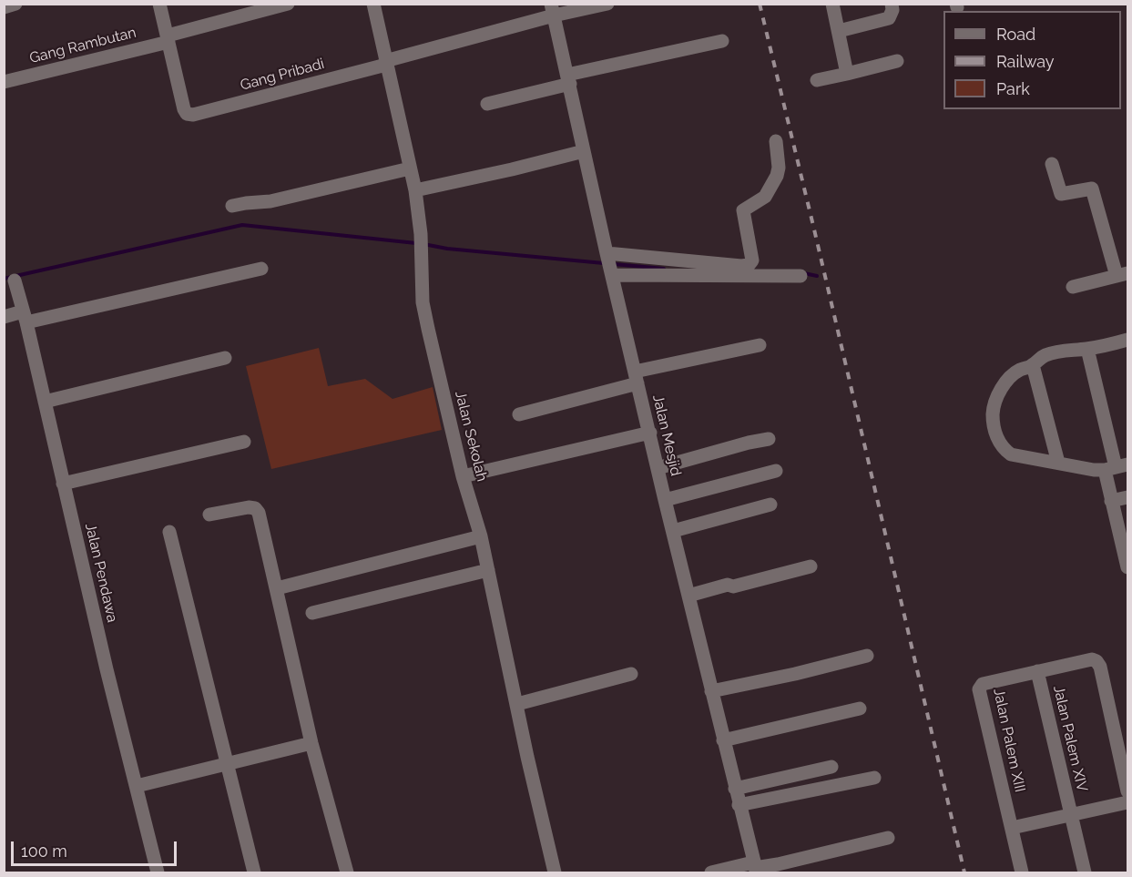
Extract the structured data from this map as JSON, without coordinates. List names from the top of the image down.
{
  "streets": {
    "street": [
      "Gang Rambutan",
      "Gang Pribadi",
      "Jalan Mesjid",
      "Jalan Sekolah",
      "Jalan Pendawa",
      "Jalan Palem XIV",
      "Jalan Palem XIII"
    ]
  },
  "crossings": [
    ["Gang Rambutan", "Gang Pribadi"],
    ["Gang Pribadi", "Jalan Mesjid"],
    ["Gang Pribadi", "Jalan Sekolah"],
    ["Jalan Palem XIV", "Jalan Palem XIII"]
  ],
  "legend": ["Road", "Railway", "Park"],
  "scale_bar": "100 m"
}
